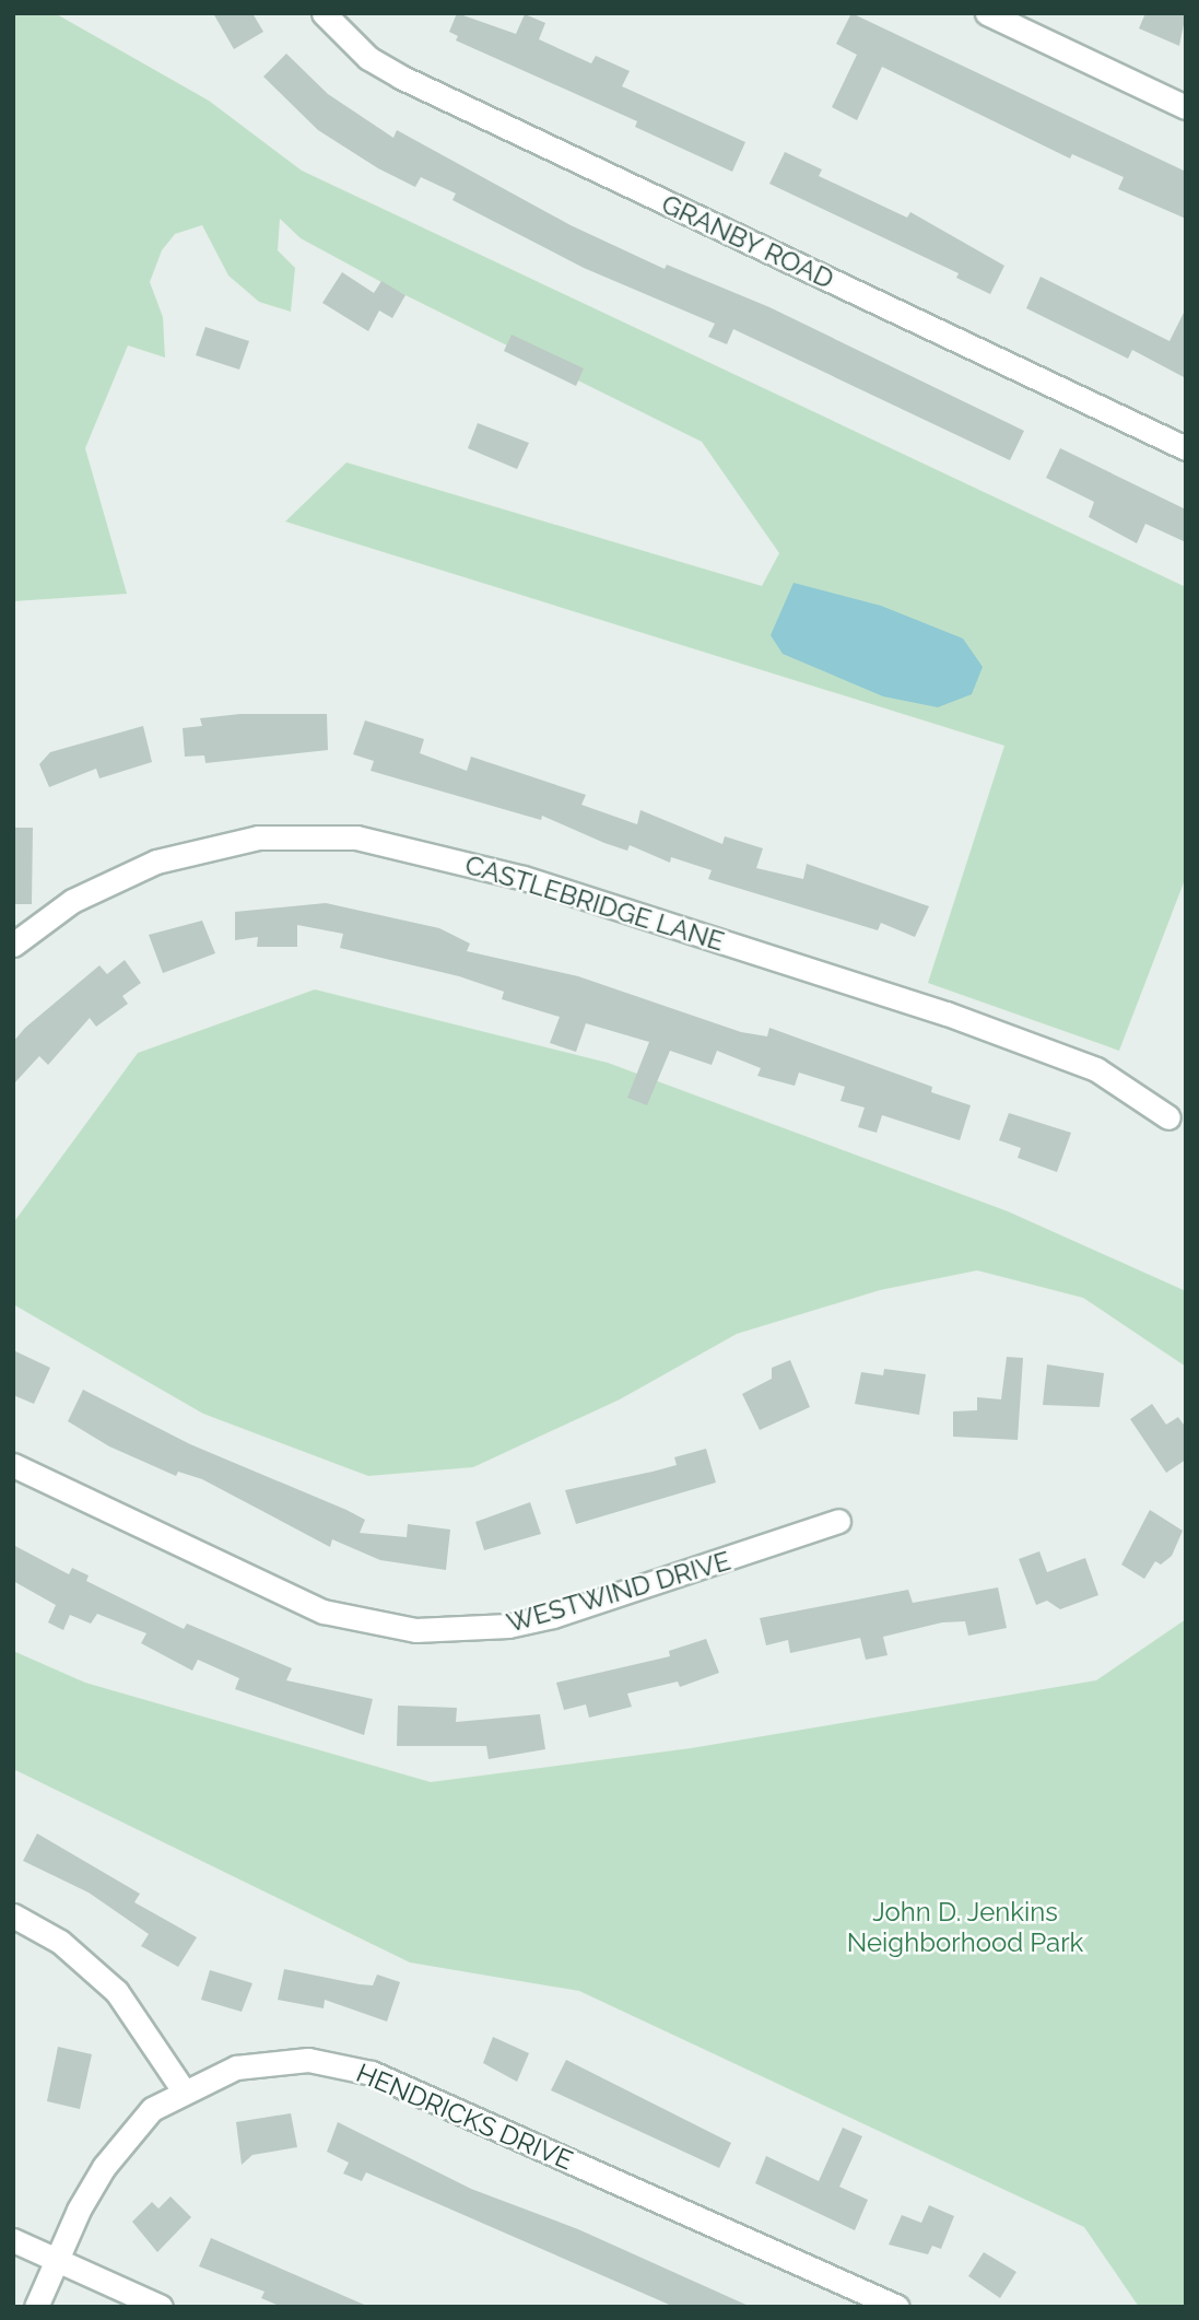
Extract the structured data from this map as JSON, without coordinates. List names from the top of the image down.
{
  "streets": {
    "street": [
      "GRANBY ROAD",
      "CASTLEBRIDGE LANE",
      "WESTWIND DRIVE",
      "HENDRICKS DRIVE"
    ]
  },
  "parks": ["John D. Jenkins Neighborhood Park"]
}
